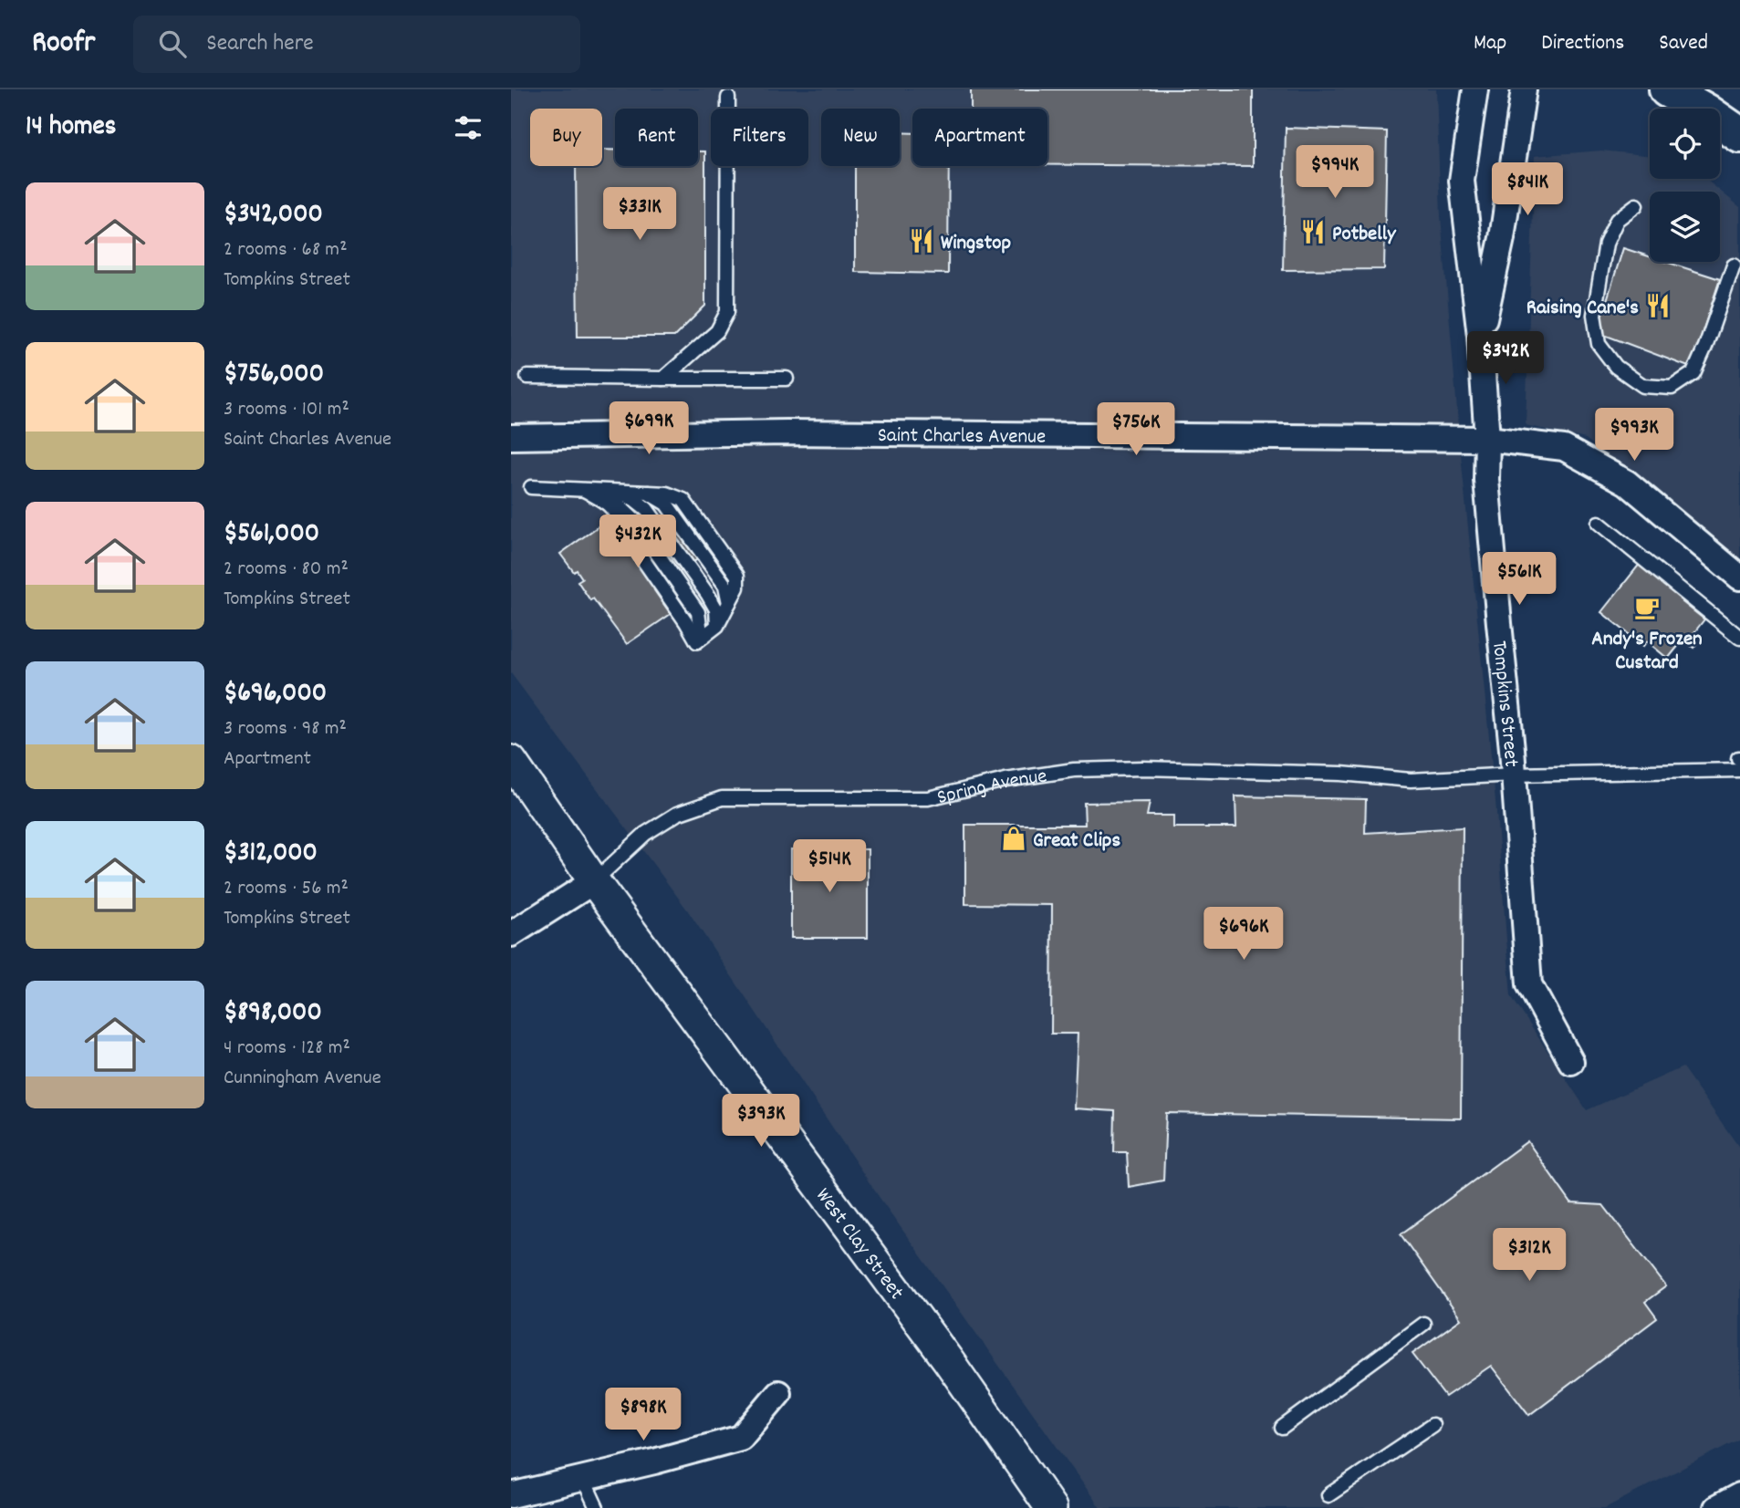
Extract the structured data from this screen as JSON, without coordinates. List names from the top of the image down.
{
  "streets": {
    "street": [
      "Saint Charles Avenue",
      "Tompkins Street",
      "Spring Avenue",
      "West Clay Street"
    ]
  },
  "crossings": [
    ["Saint Charles Avenue", "Tompkins Street"],
    ["Tompkins Street", "Spring Avenue"],
    ["Spring Avenue", "West Clay Street"]
  ],
  "places": {
    "restaurant": ["Potbelly", "Wingstop", "Raising Cane's"],
    "cafe": ["Andy's Frozen Custard"],
    "shop": ["Great Clips"]
  },
  "page": {
    "header": "Roofr",
    "search": "Search here",
    "nav": ["Map", "Directions", "Saved"],
    "heading": "14 homes",
    "chip": [
      "Buy",
      "Rent",
      "Filters",
      "New",
      "Apartment"
    ],
    "price": [
      "$994K",
      "$841K",
      "$331K",
      "$342K",
      "$699K",
      "$756K",
      "$993K",
      "$432K",
      "$561K",
      "$514K",
      "$696K",
      "$393K",
      "$312K",
      "$898K"
    ],
    "list": [
      {
        "name": "$342,000",
        "note": "2 rooms · 68 m² · Tompkins Street"
      },
      {
        "name": "$756,000",
        "note": "3 rooms · 101 m² · Saint Charles Avenue"
      },
      {
        "name": "$561,000",
        "note": "2 rooms · 80 m² · Tompkins Street"
      },
      {
        "name": "$696,000",
        "note": "3 rooms · 98 m² · Apartment"
      },
      {
        "name": "$312,000",
        "note": "2 rooms · 56 m² · Tompkins Street"
      },
      {
        "name": "$898,000",
        "note": "4 rooms · 128 m² · Cunningham Avenue"
      }
    ]
  }
}
